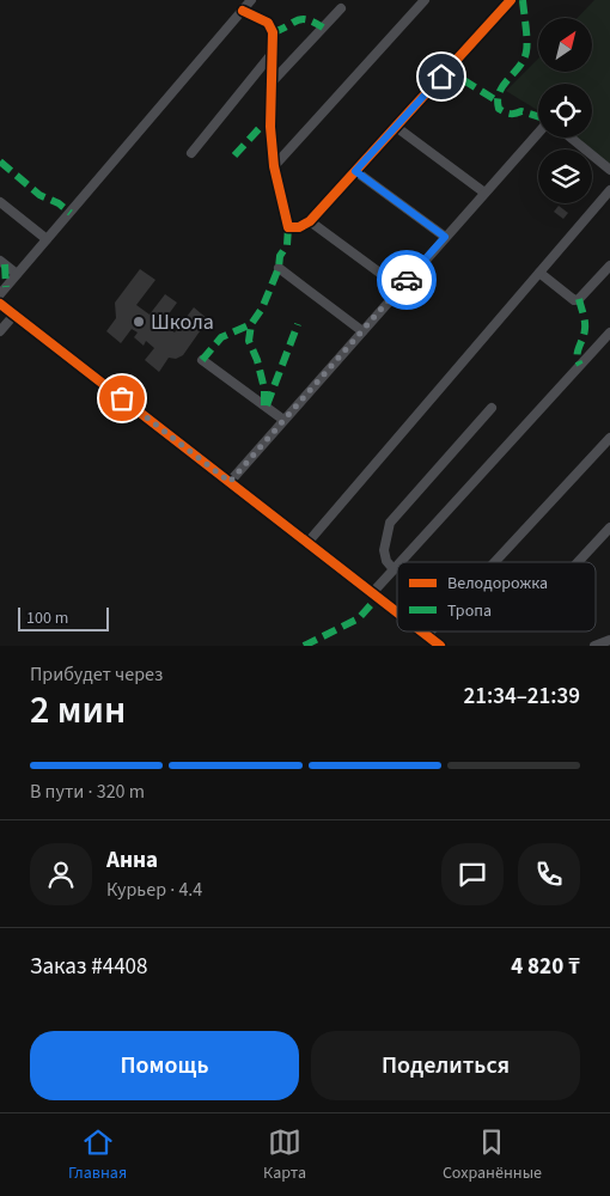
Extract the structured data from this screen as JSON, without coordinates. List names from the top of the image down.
{
  "places": ["Школа"],
  "legend": ["Велодорожка", "Тропа"],
  "scale_bar": "100 m",
  "north": "top right",
  "page": {
    "scale": "100 m",
    "heading": ["2 мин", "Прибудет через", "21:34–21:39"],
    "panel": [
      "Анна",
      "Курьер · 4.4",
      "Заказ #4408",
      "4 820 ₸"
    ],
    "bar": "В пути · 320 m",
    "buttons": ["Помощь", "Поделиться"],
    "tabs": ["Главная", "Карта", "Сохранённые"]
  }
}
